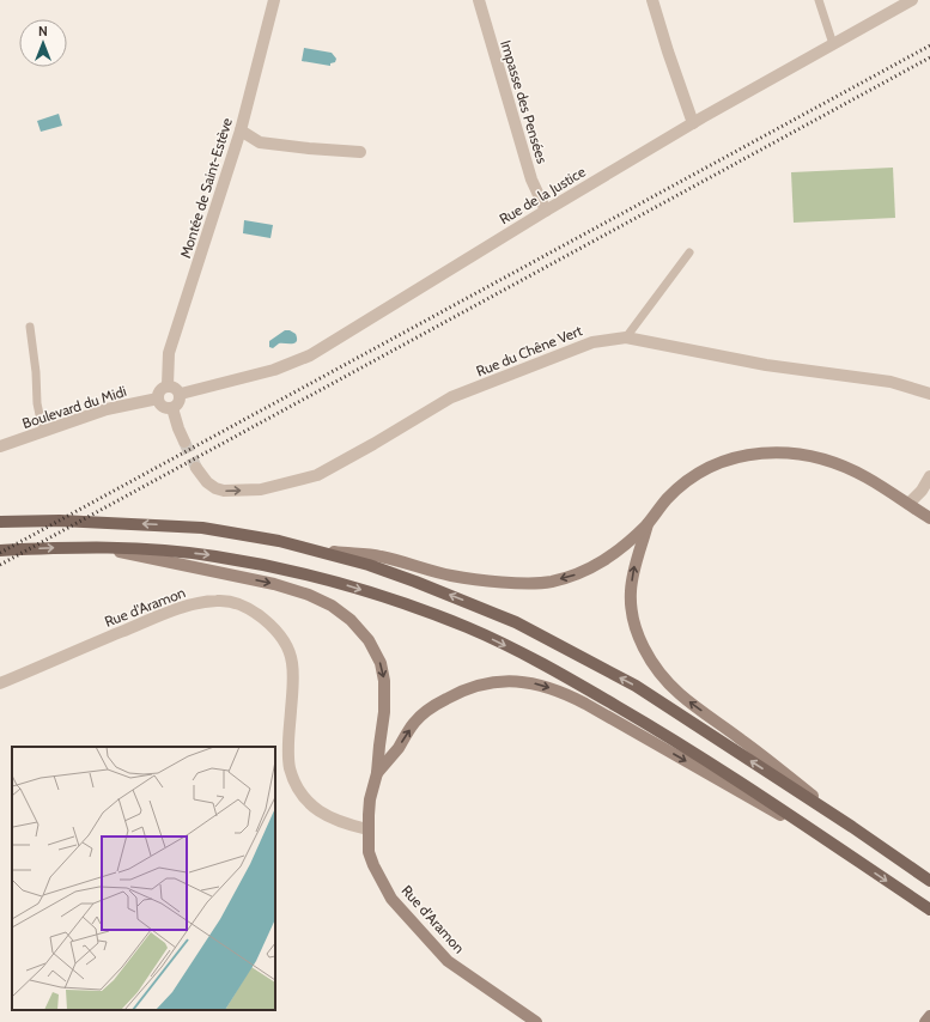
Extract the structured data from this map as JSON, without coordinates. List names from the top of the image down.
{
  "streets": {
    "main road": ["Rue d'Aramon"],
    "street": [
      "Impasse des Pensées",
      "Montée de Saint-Estève",
      "Rue de la Justice",
      "Rue du Chêne Vert",
      "Boulevard du Midi"
    ]
  },
  "crossings": [
    ["Impasse des Pensées", "Rue de la Justice"],
    ["Montée de Saint-Estève", "Rue de la Justice"],
    ["Montée de Saint-Estève", "Boulevard du Midi"],
    ["Rue de la Justice", "Boulevard du Midi"]
  ],
  "one_way": ["Rue du Chêne Vert"],
  "north": "top"
}
